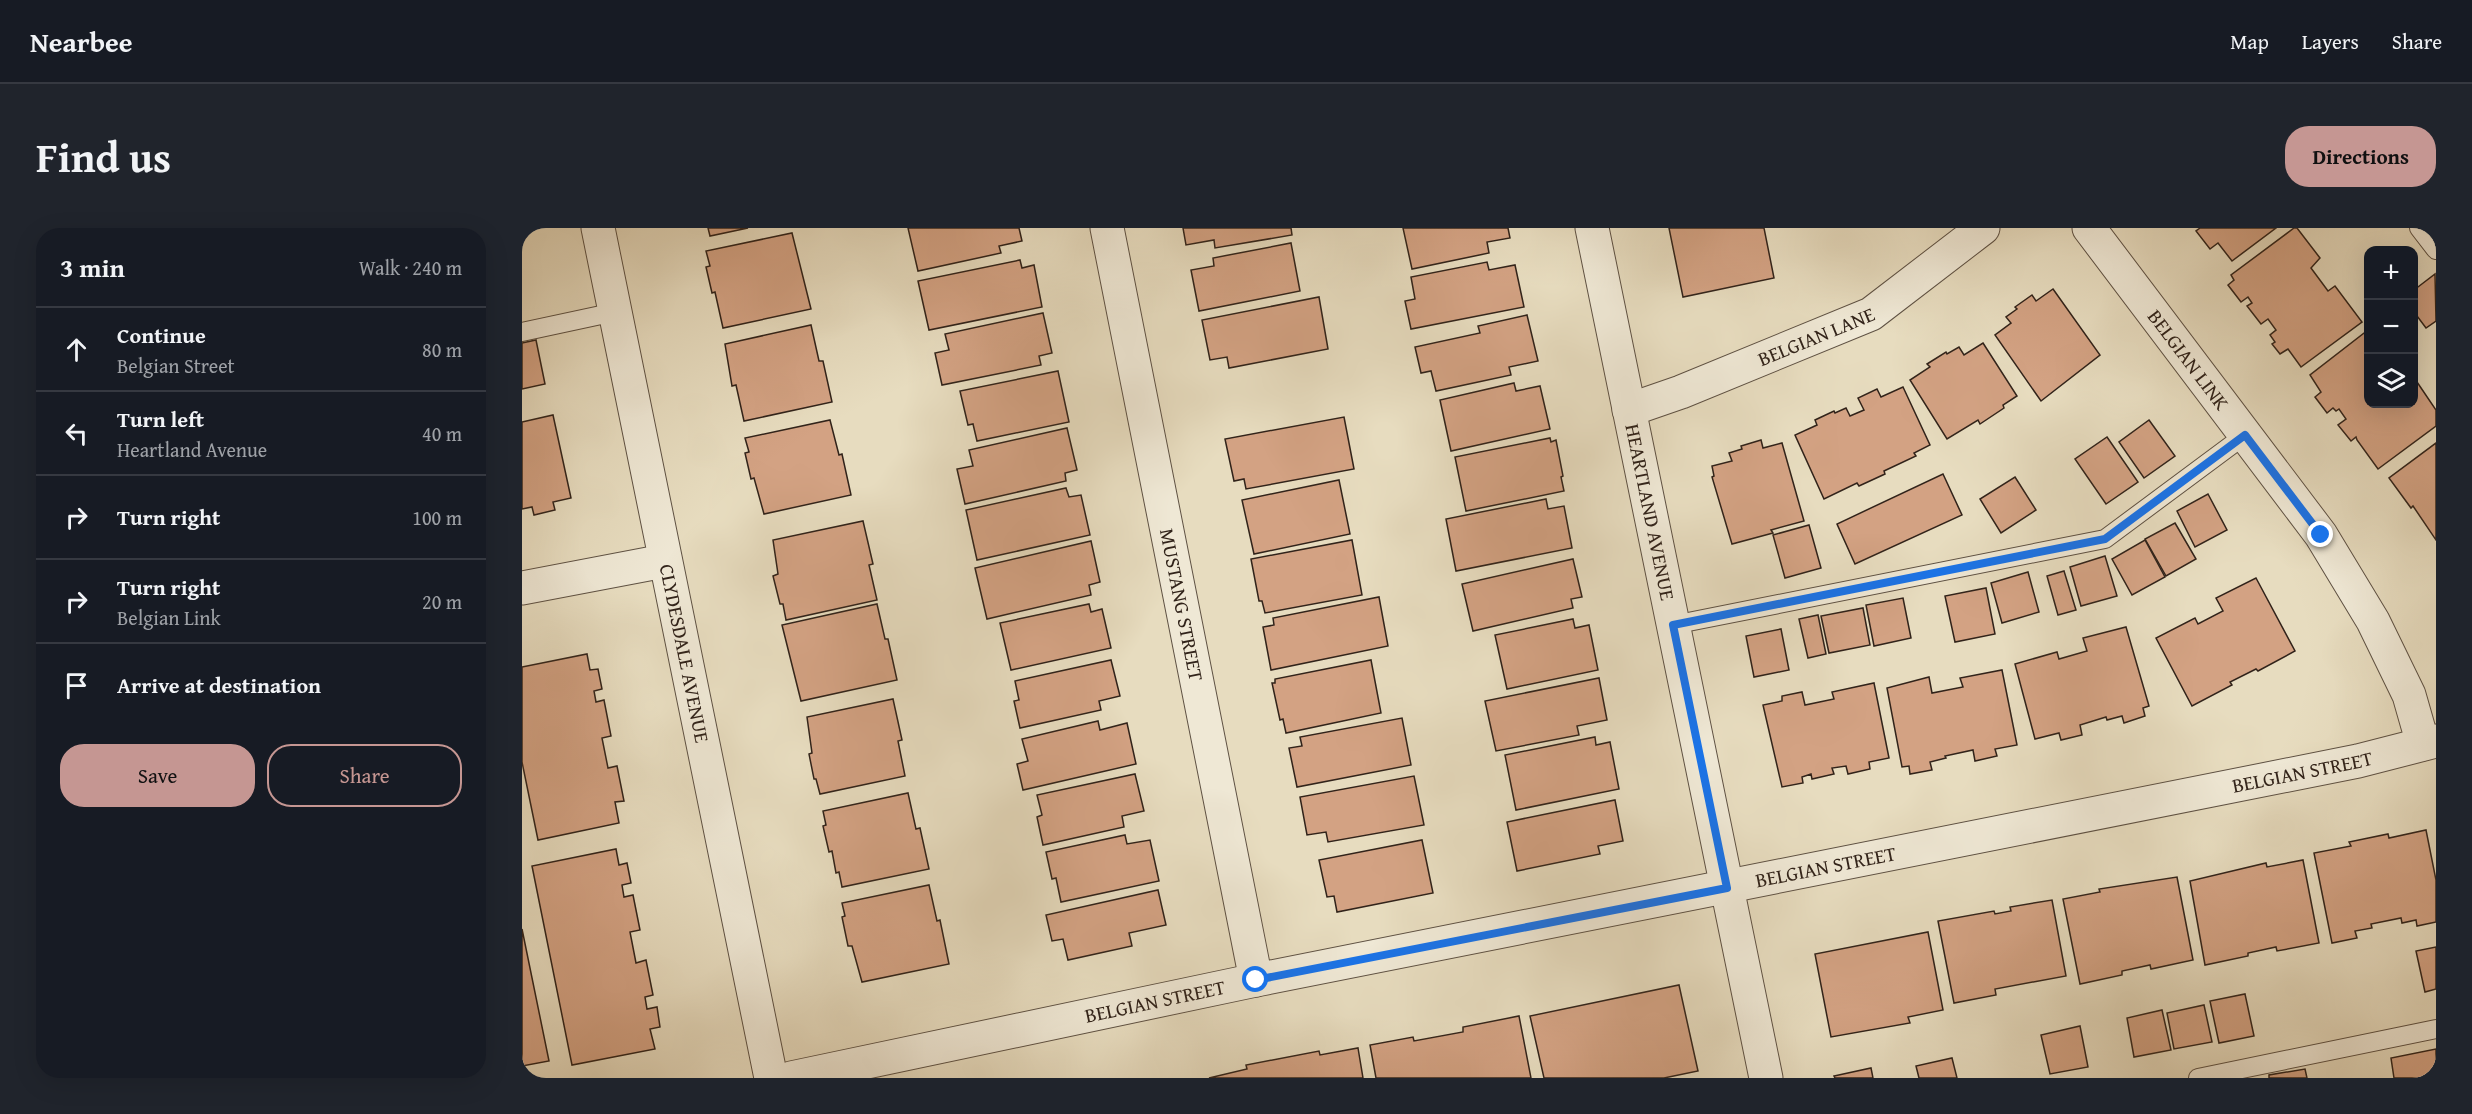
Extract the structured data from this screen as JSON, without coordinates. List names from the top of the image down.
{
  "streets": {
    "street": [
      "BELGIAN LANE",
      "BELGIAN LINK",
      "HEARTLAND AVENUE",
      "MUSTANG STREET",
      "CLYDESDALE AVENUE",
      "BELGIAN STREET"
    ]
  },
  "crossings": [
    ["BELGIAN LANE", "HEARTLAND AVENUE"],
    ["BELGIAN LINK", "BELGIAN STREET"],
    ["HEARTLAND AVENUE", "BELGIAN STREET"],
    ["MUSTANG STREET", "BELGIAN STREET"]
  ],
  "page": {
    "header": "Nearbee",
    "nav": ["Map", "Layers", "Share"],
    "title": "Find us",
    "buttons": [
      "Directions",
      ["Save", "Share"]
    ],
    "heading": ["3 min", "Walk · 240 m"],
    "map_buttons": ["+", "−"],
    "list": [
      ["Continue", "Belgian Street", "80 m"],
      ["Turn left", "Heartland Avenue", "40 m"],
      ["Turn right", "100 m"],
      ["Turn right", "Belgian Link", "20 m"],
      "Arrive at destination"
    ]
  }
}
